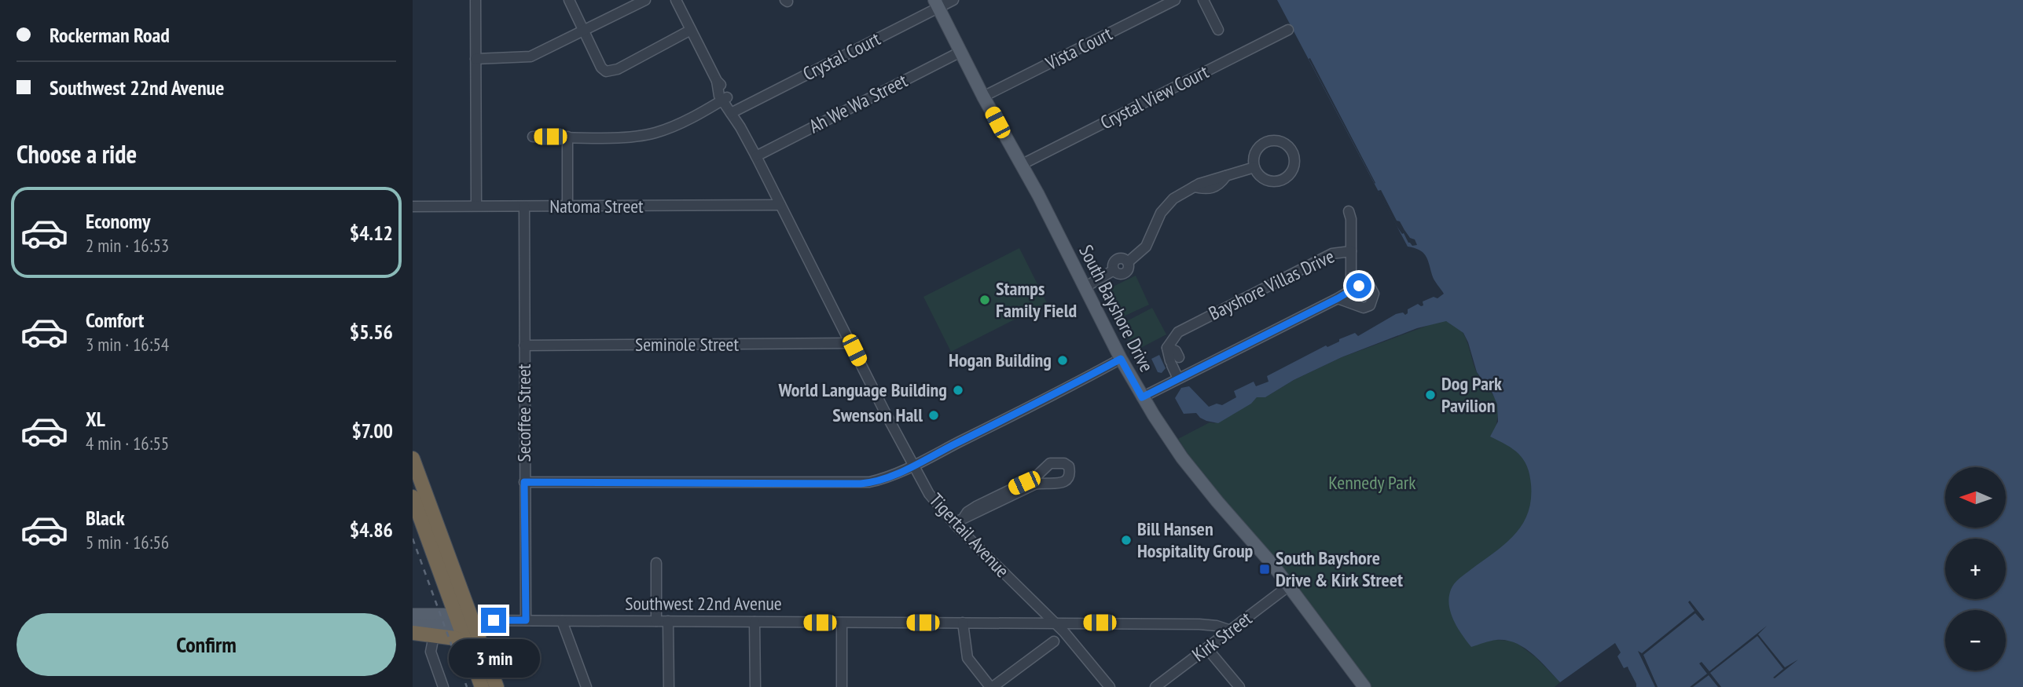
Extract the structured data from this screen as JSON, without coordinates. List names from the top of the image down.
{
  "streets": {
    "main road": ["South Bayshore Drive", "Southwest 22nd Avenue"],
    "street": [
      "Vista Court",
      "Crystal Court",
      "Crystal View Court",
      "Ah We Wa Street",
      "Natoma Street",
      "Bayshore Villas Drive",
      "Seminole Street",
      "Secoffee Street",
      "Tigertail Avenue",
      "Kirk Street"
    ]
  },
  "crossings": [
    ["Vista Court", "South Bayshore Drive"],
    ["Crystal Court", "South Bayshore Drive"],
    ["Crystal Court", "Tigertail Avenue"],
    ["Crystal View Court", "South Bayshore Drive"],
    ["Ah We Wa Street", "South Bayshore Drive"],
    ["Ah We Wa Street", "Tigertail Avenue"],
    ["Natoma Street", "Secoffee Street"],
    ["Natoma Street", "Tigertail Avenue"],
    ["South Bayshore Drive", "Kirk Street"],
    ["Seminole Street", "Secoffee Street"],
    ["Seminole Street", "Tigertail Avenue"],
    ["Secoffee Street", "Southwest 22nd Avenue"],
    ["Tigertail Avenue", "Southwest 22nd Avenue"],
    ["Southwest 22nd Avenue", "Kirk Street"]
  ],
  "parks": ["Kennedy Park"],
  "places": {
    "other": [
      "Stamps Family Field",
      "Hogan Building",
      "World Language Building",
      "Dog Park Pavilion",
      "Swenson Hall",
      "Bill Hansen Hospitality Group"
    ],
    "transit": ["South Bayshore Drive & Kirk Street"]
  },
  "north": "left",
  "page": {
    "banner": ["Rockerman Road", "Southwest 22nd Avenue"],
    "heading": "Choose a ride",
    "list": [
      {
        "name": "Economy",
        "note": "2 min · 16:53",
        "value": "$4.12"
      },
      {
        "name": "Comfort",
        "note": "3 min · 16:54",
        "value": "$5.56"
      },
      {
        "name": "XL",
        "note": "4 min · 16:55",
        "value": "$7.00"
      },
      {
        "name": "Black",
        "note": "5 min · 16:56",
        "value": "$4.86"
      }
    ],
    "map_buttons": ["+", "−"],
    "buttons": "Confirm",
    "bubble": "3 min"
  }
}
